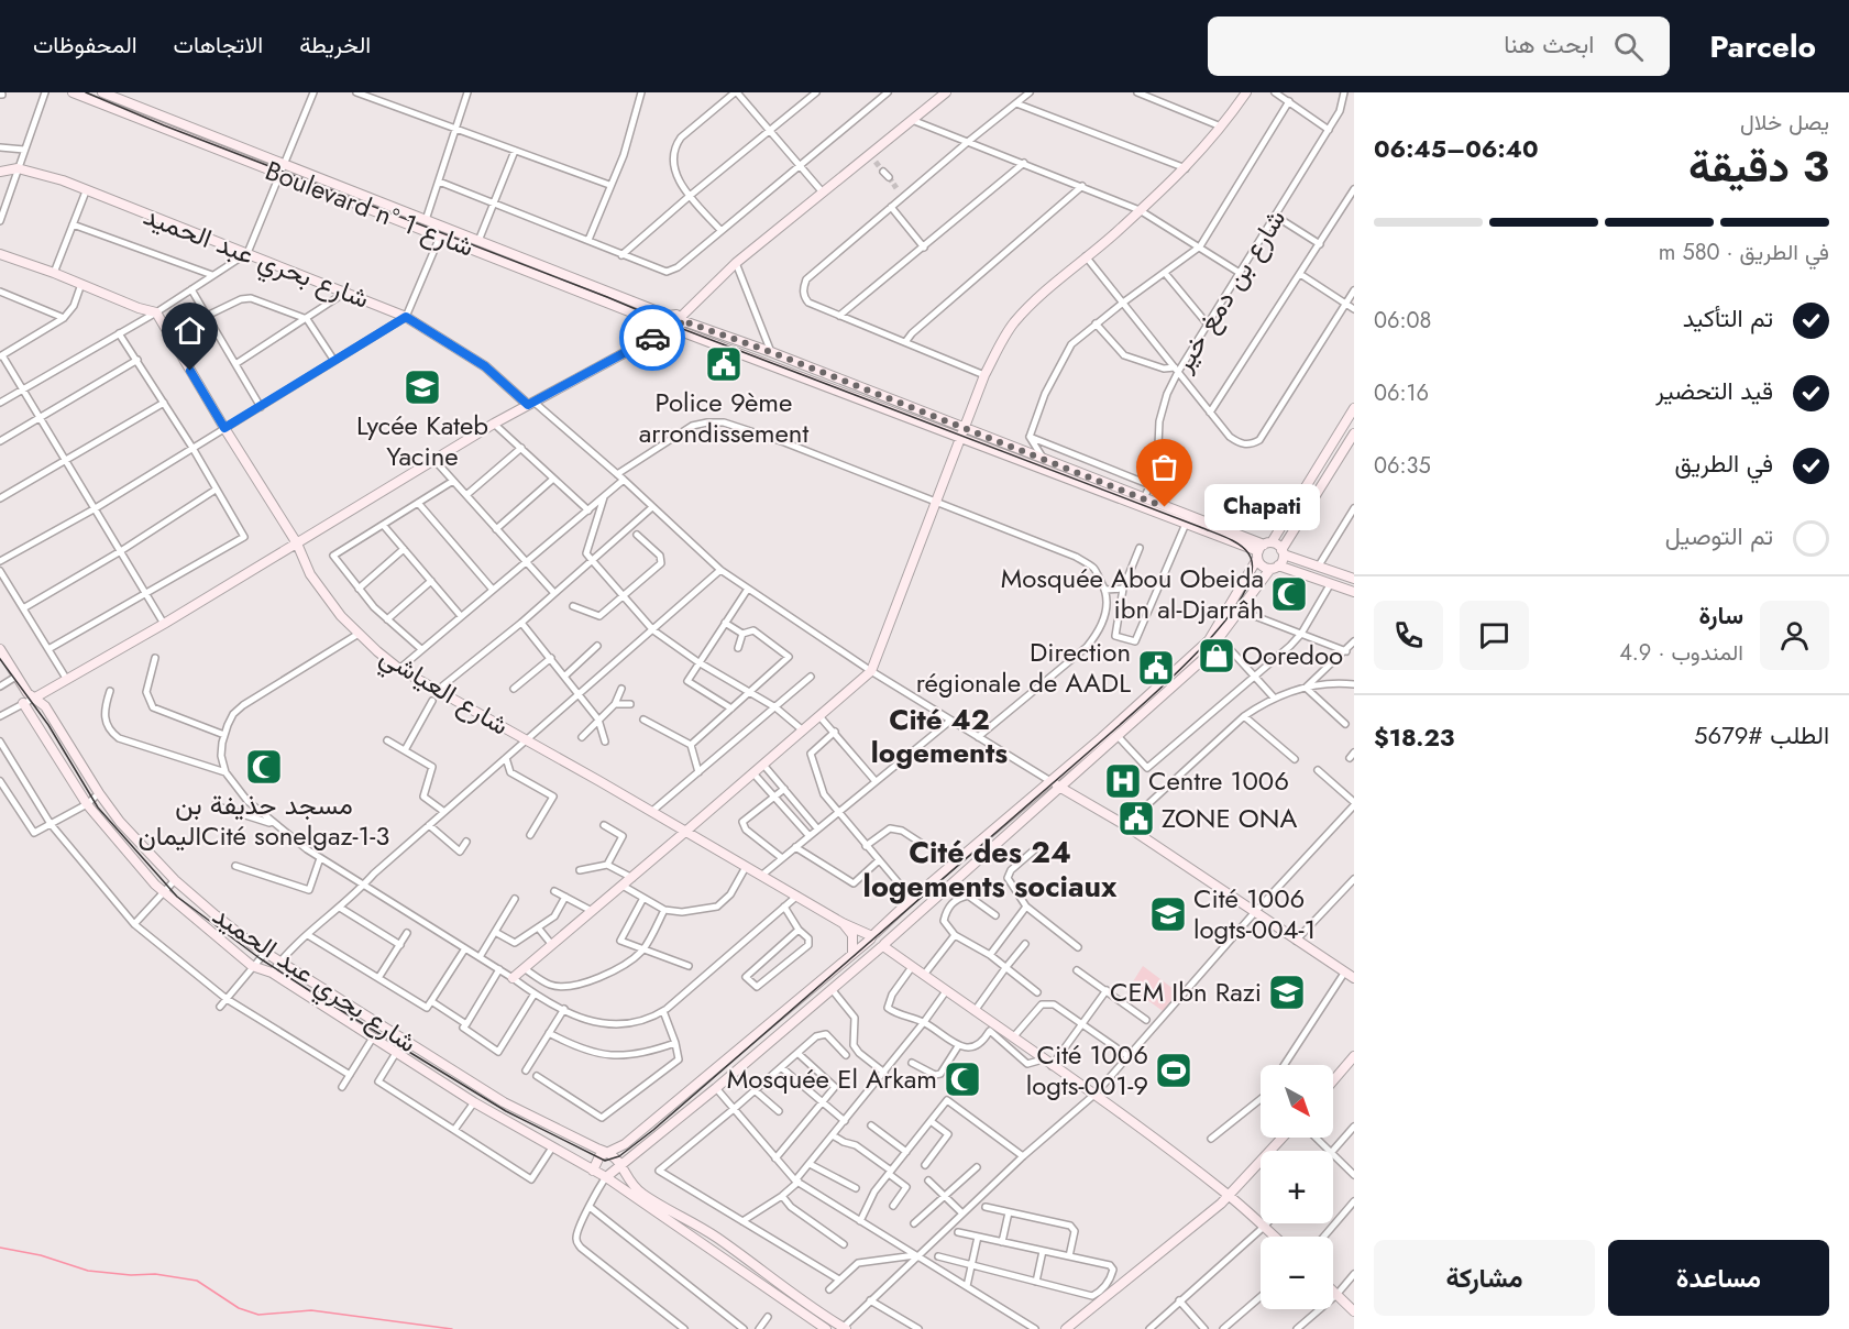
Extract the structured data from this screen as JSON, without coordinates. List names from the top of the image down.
{
  "streets": {
    "street": [
      "Boulevard n° شارع 1",
      "شارع بحري عبد الحميد",
      "شارع بن دمغ خير",
      "شارع العياشي"
    ]
  },
  "districts": ["Cité 42 logements", "Cité des 24 logements sociaux"],
  "places": {
    "public building": ["Police 9ème arrondissement", "Direction régionale de AADL", "ZONE ONA"],
    "school or university": ["Lycée Kateb Yacine", "Cité 1006 logts-004-1", "CEM Ibn Razi"],
    "other": ["Chapati"],
    "mosque": ["Mosquée Abou Obeida ibn al-Djarrâh", "مسجد حذيفة بن اليمانCité sonelgaz-1-3", "Mosquée El Arkam"],
    "shop": ["Ooredoo"],
    "hospital": ["Centre 1006"],
    "sports": ["Cité 1006 logts-001-9"]
  },
  "north": "bottom right",
  "page": {
    "header": "Parcelo",
    "search": "ابحث هنا",
    "nav": ["الخريطة", "الاتجاهات", "المحفوظات"],
    "heading": ["3 دقيقة", "يصل خلال", "06:40–06:45"],
    "panel": [
      "سارة",
      "المندوب · 4.9",
      "الطلب #5679",
      "$18.23"
    ],
    "bar": "في الطريق · 580 m",
    "list": [
      ["تم التأكيد", "06:08"],
      ["قيد التحضير", "06:16"],
      ["في الطريق", "06:35"],
      "تم التوصيل"
    ],
    "bubble": "Chapati",
    "map_buttons": ["+", "−"],
    "buttons": ["مساعدة", "مشاركة"]
  }
}
